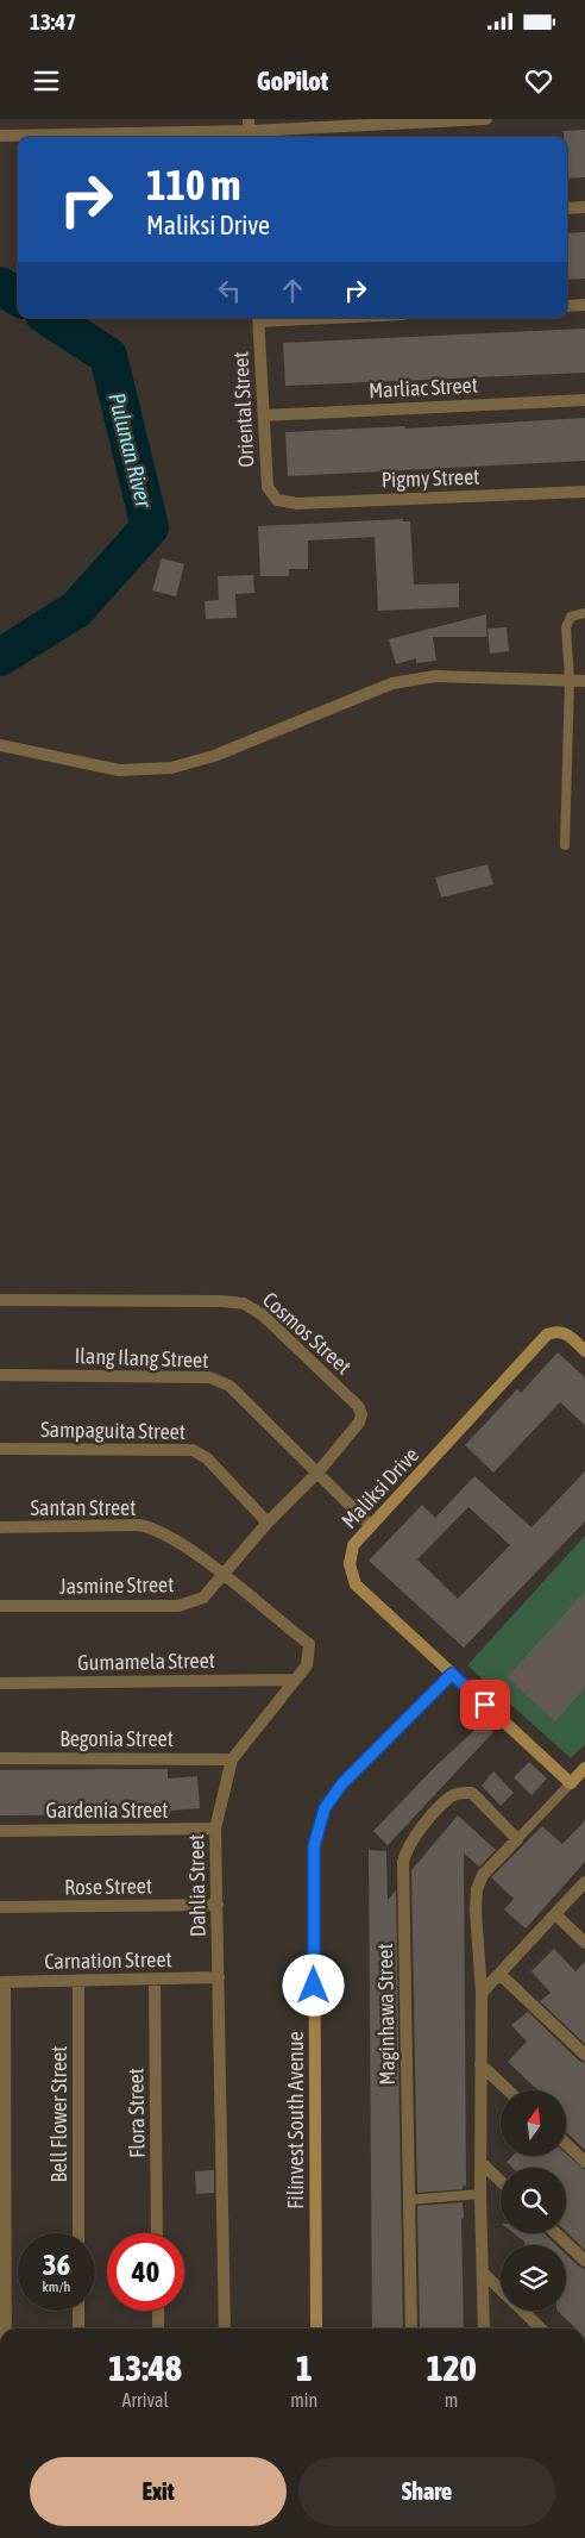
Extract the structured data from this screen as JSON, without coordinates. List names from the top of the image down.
{
  "streets": {
    "street": [
      "Marliac Street",
      "Oriental Street",
      "Pigmy Street",
      "Cosmos Street",
      "Ilang Ilang Street",
      "Sampaguita Street",
      "Maliksi Drive",
      "Santan Street",
      "Jasmine Street",
      "Gumamela Street",
      "Begonia Street",
      "Gardenia Street",
      "Dahlia Street",
      "Rose Street",
      "Carnation Street",
      "Maginhawa Street",
      "Flora Street",
      "Bell Flower Street",
      "Filinvest South Avenue"
    ]
  },
  "crossings": [
    ["Marliac Street", "Oriental Street"],
    ["Oriental Street", "Pigmy Street"],
    ["Cosmos Street", "Ilang Ilang Street"],
    ["Ilang Ilang Street", "Maliksi Drive"],
    ["Maliksi Drive", "Filinvest South Avenue"],
    ["Santan Street", "Jasmine Street"],
    ["Santan Street", "Dahlia Street"],
    ["Jasmine Street", "Dahlia Street"],
    ["Gumamela Street", "Dahlia Street"],
    ["Begonia Street", "Dahlia Street"],
    ["Gardenia Street", "Dahlia Street"],
    ["Dahlia Street", "Rose Street"],
    ["Dahlia Street", "Carnation Street"],
    ["Carnation Street", "Flora Street"],
    ["Carnation Street", "Bell Flower Street"]
  ],
  "water": ["Pulunan River"],
  "north": "top",
  "page": {
    "status": "13:47",
    "header": "GoPilot",
    "turn": ["110 m", "Maliksi Drive"],
    "speed": "36 km/h",
    "limit": "40",
    "eta": [
      "13:48",
      "Arrival",
      "1",
      "min",
      "120",
      "m"
    ],
    "buttons": ["Exit", "Share"]
  }
}
